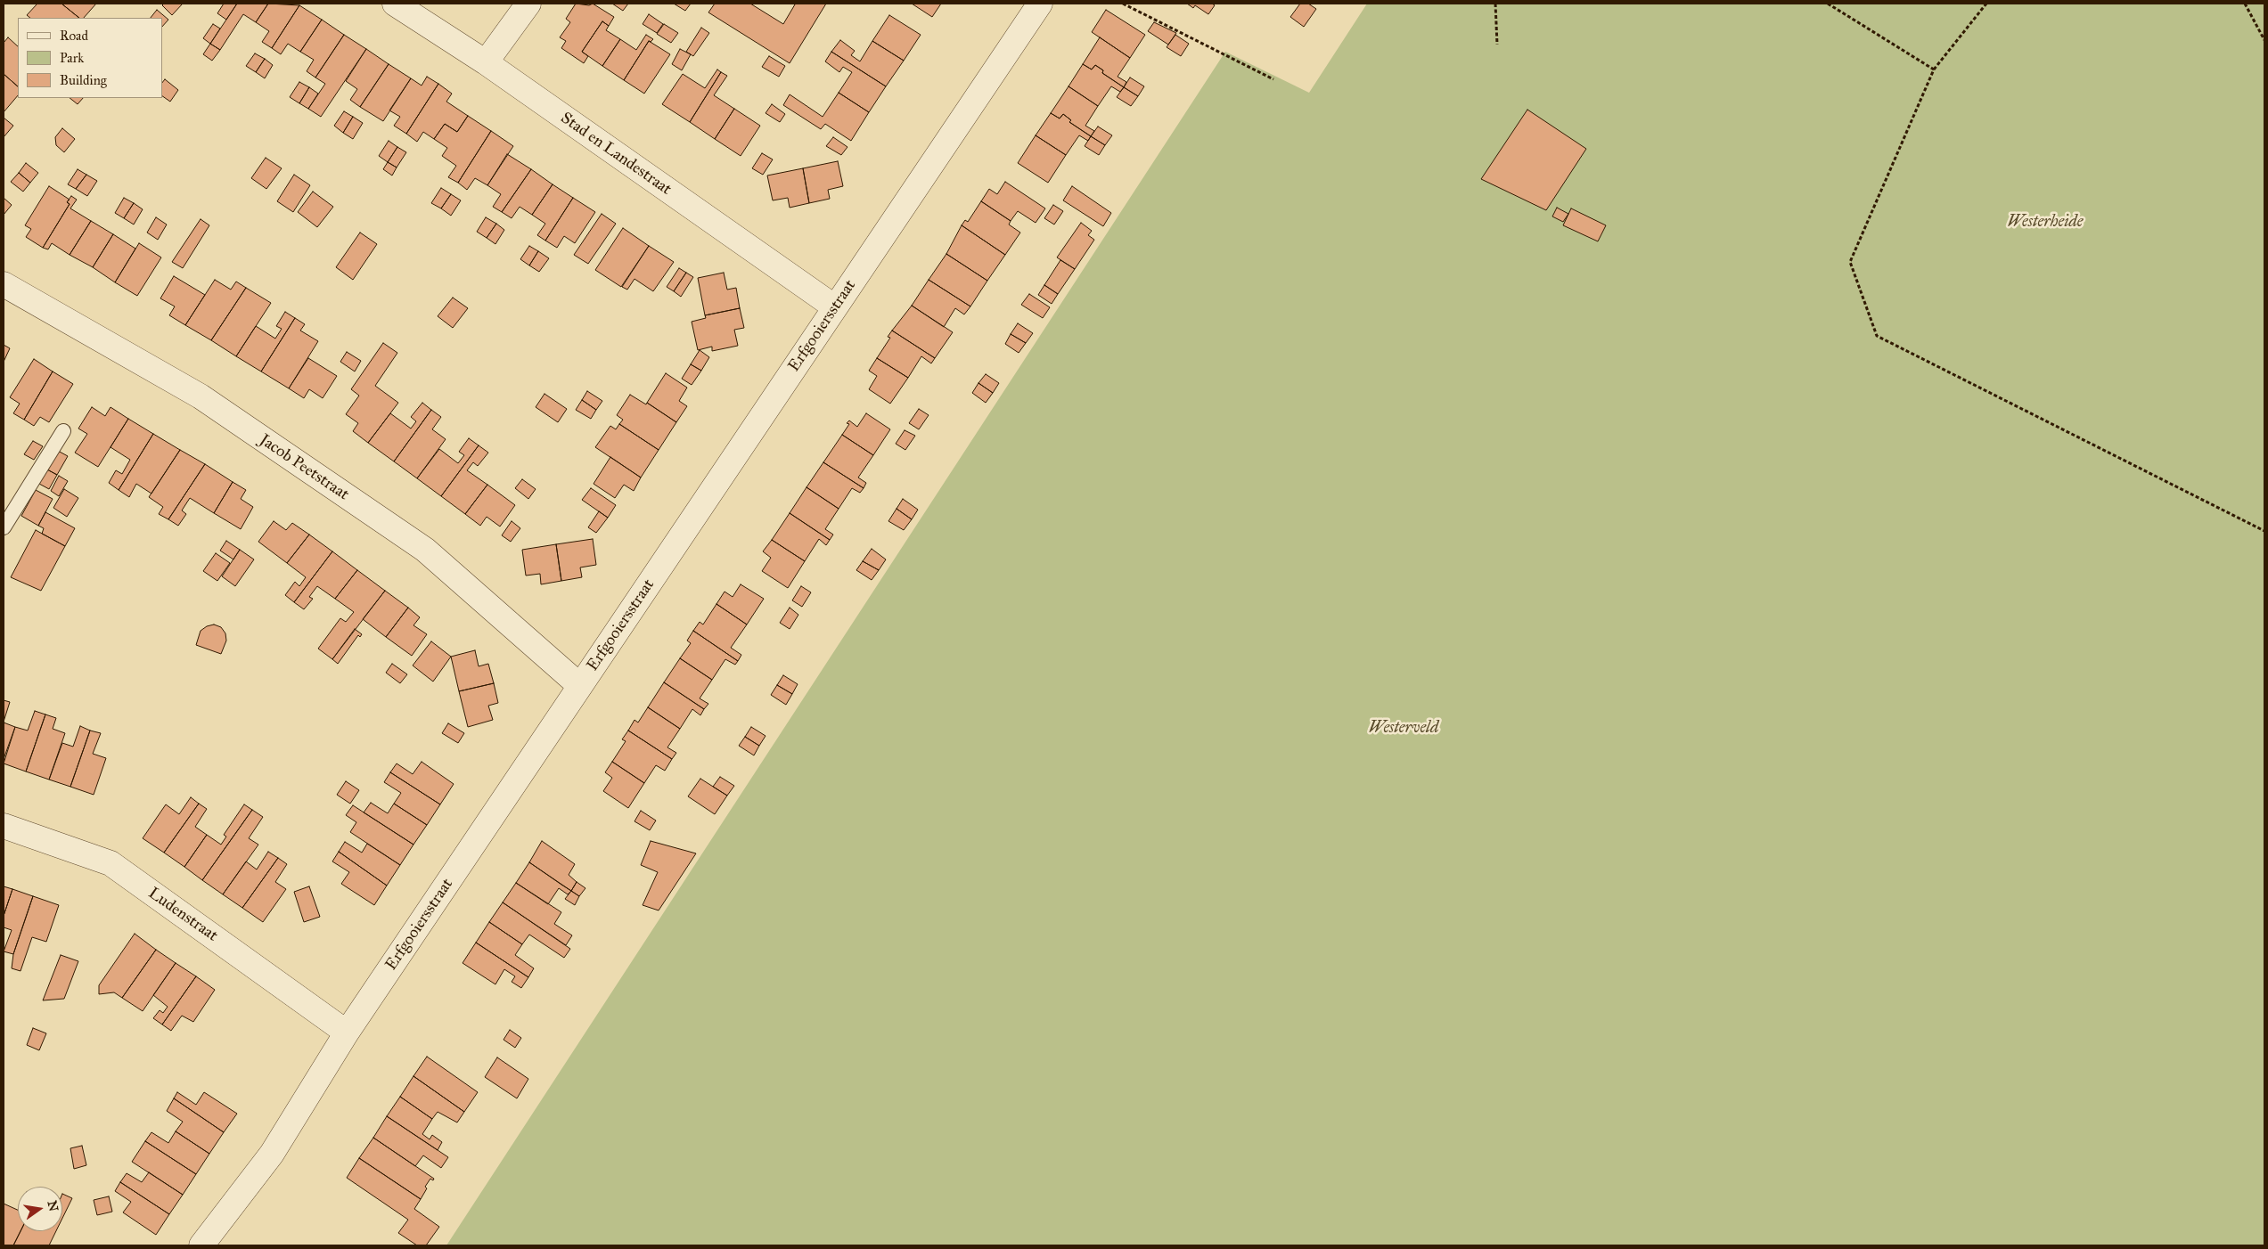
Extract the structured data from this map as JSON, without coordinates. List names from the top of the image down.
{
  "streets": {
    "street": [
      "Stad en Landestraat",
      "Erfgooiersstraat",
      "Jacob Peetstraat",
      "Ludenstraat"
    ]
  },
  "crossings": [
    ["Stad en Landestraat", "Erfgooiersstraat"],
    ["Erfgooiersstraat", "Jacob Peetstraat"],
    ["Erfgooiersstraat", "Ludenstraat"]
  ],
  "parks": ["Westerheide", "Westerveld"],
  "legend": ["Road", "Park", "Building"],
  "north": "right"
}
